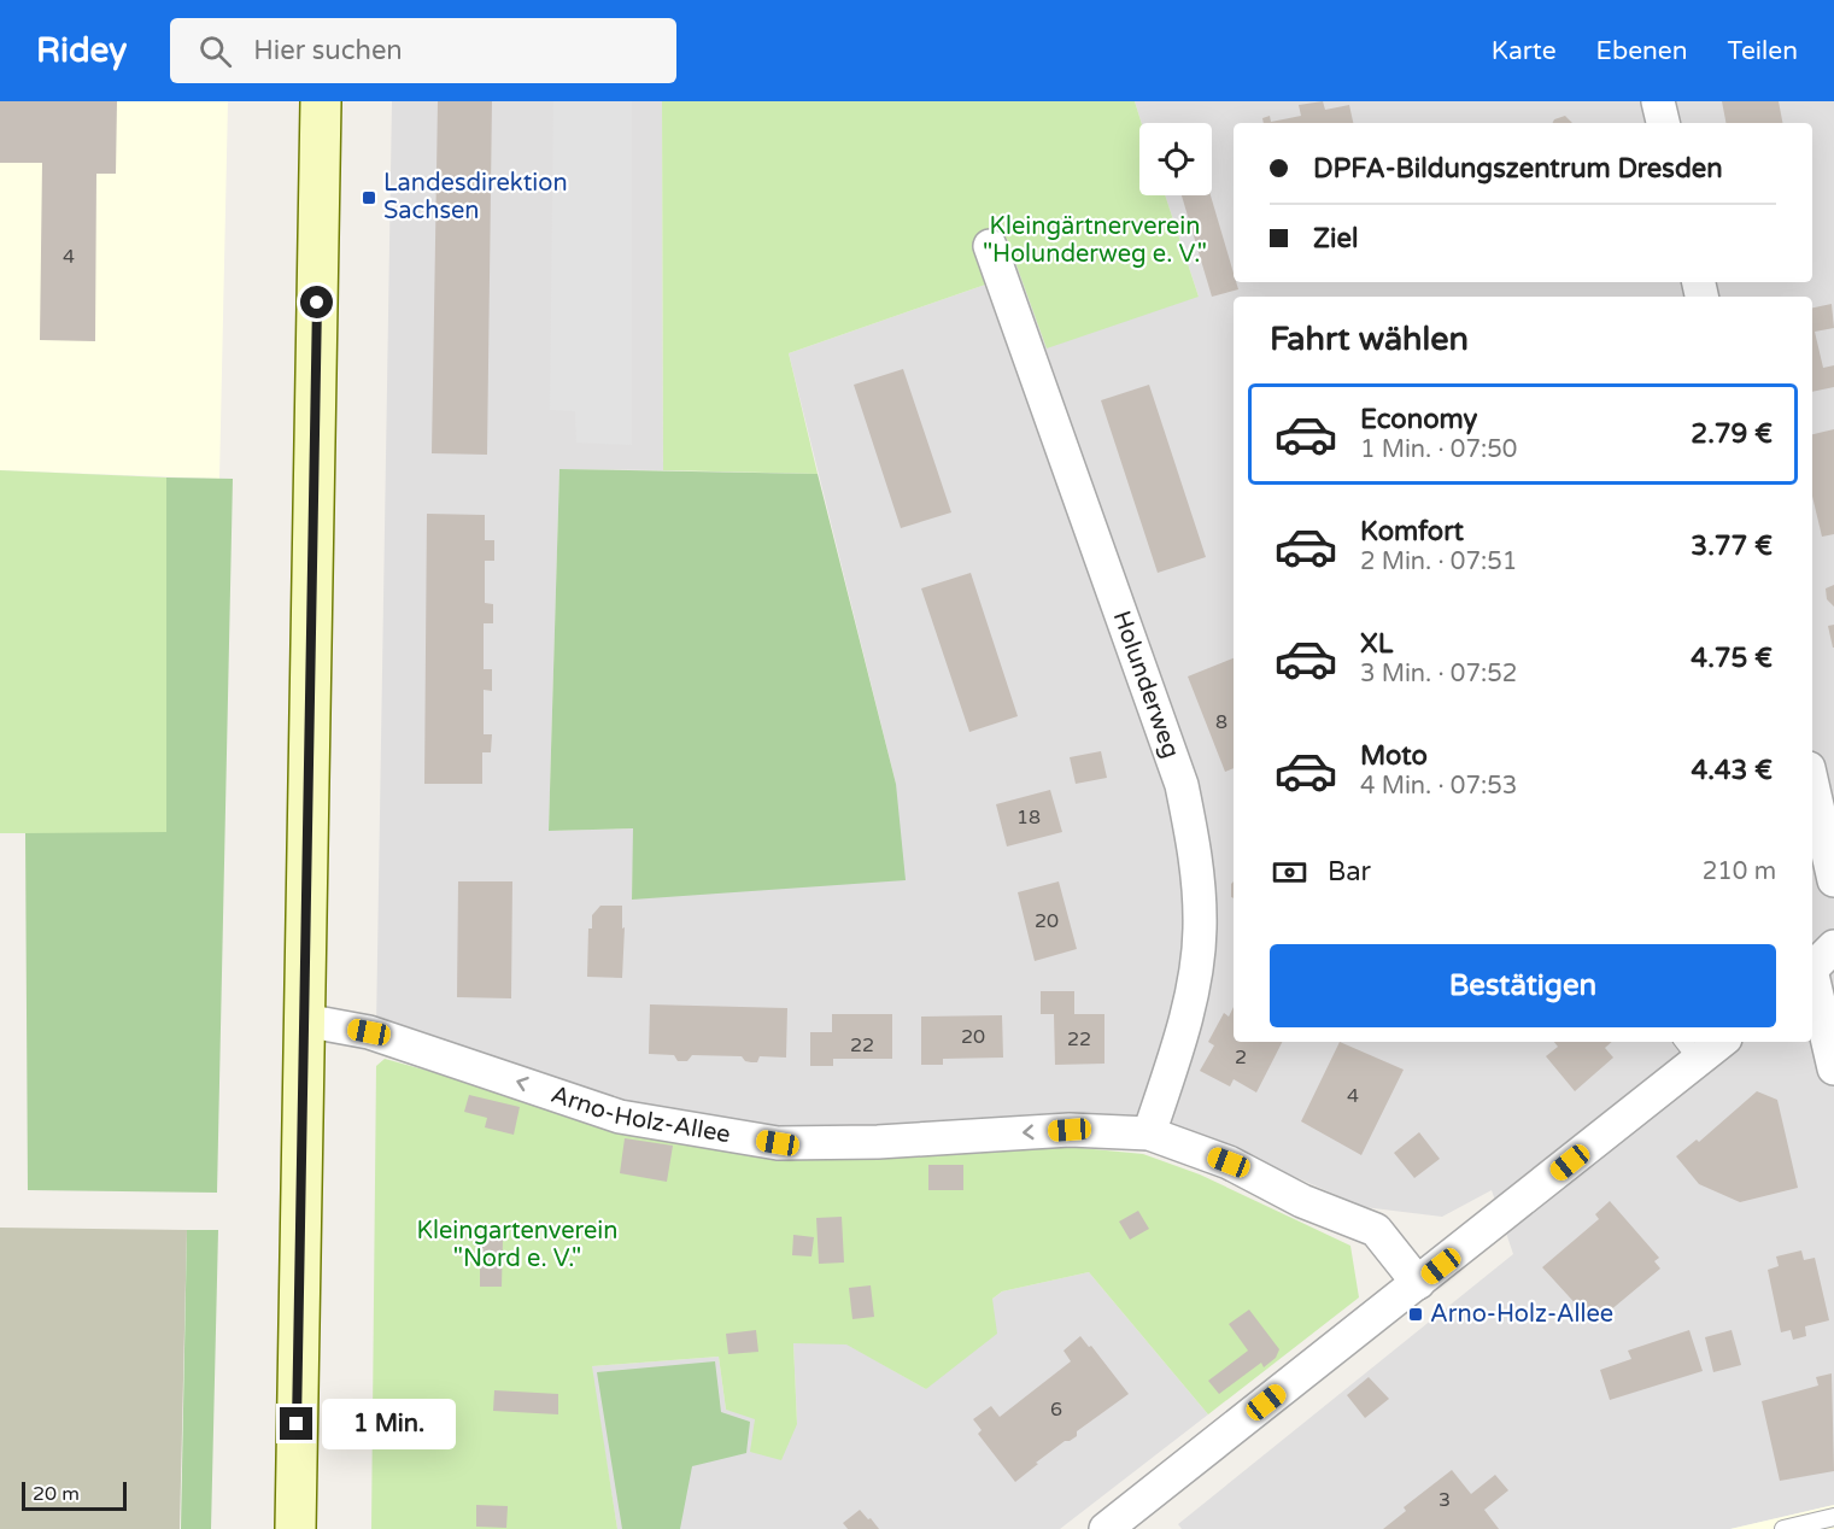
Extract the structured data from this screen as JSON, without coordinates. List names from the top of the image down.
{
  "streets": {
    "street": ["Holunderweg", "Arno-Holz-Allee"]
  },
  "crossings": [
    ["Holunderweg", "Arno-Holz-Allee"]
  ],
  "one_way": ["Arno-Holz-Allee"],
  "parks": ["Kleingärtnerverein \"Holunderweg e. V.\"", "Kleingartenverein \"Nord e. V.\""],
  "places": {
    "transit": ["Landesdirektion Sachsen", "Arno-Holz-Allee"]
  },
  "house_numbers": [
    "4",
    "8",
    "18",
    "20",
    "20",
    "22",
    "22",
    "2",
    "4",
    "6",
    "3"
  ],
  "scale_bar": "20 m",
  "page": {
    "header": "Ridey",
    "search": "Hier suchen",
    "nav": ["Karte", "Ebenen", "Teilen"],
    "banner": ["DPFA-Bildungszentrum Dresden", "Ziel"],
    "heading": "Fahrt wählen",
    "list": [
      {
        "name": "Economy",
        "note": "1 Min. · 07:50",
        "value": "2.79 €"
      },
      {
        "name": "Komfort",
        "note": "2 Min. · 07:51",
        "value": "3.77 €"
      },
      {
        "name": "XL",
        "note": "3 Min. · 07:52",
        "value": "4.75 €"
      },
      {
        "name": "Moto",
        "note": "4 Min. · 07:53",
        "value": "4.43 €"
      }
    ],
    "pay": ["Bar", "210 m"],
    "buttons": "Bestätigen",
    "bubble": "1 Min.",
    "scale": "20 m"
  }
}
